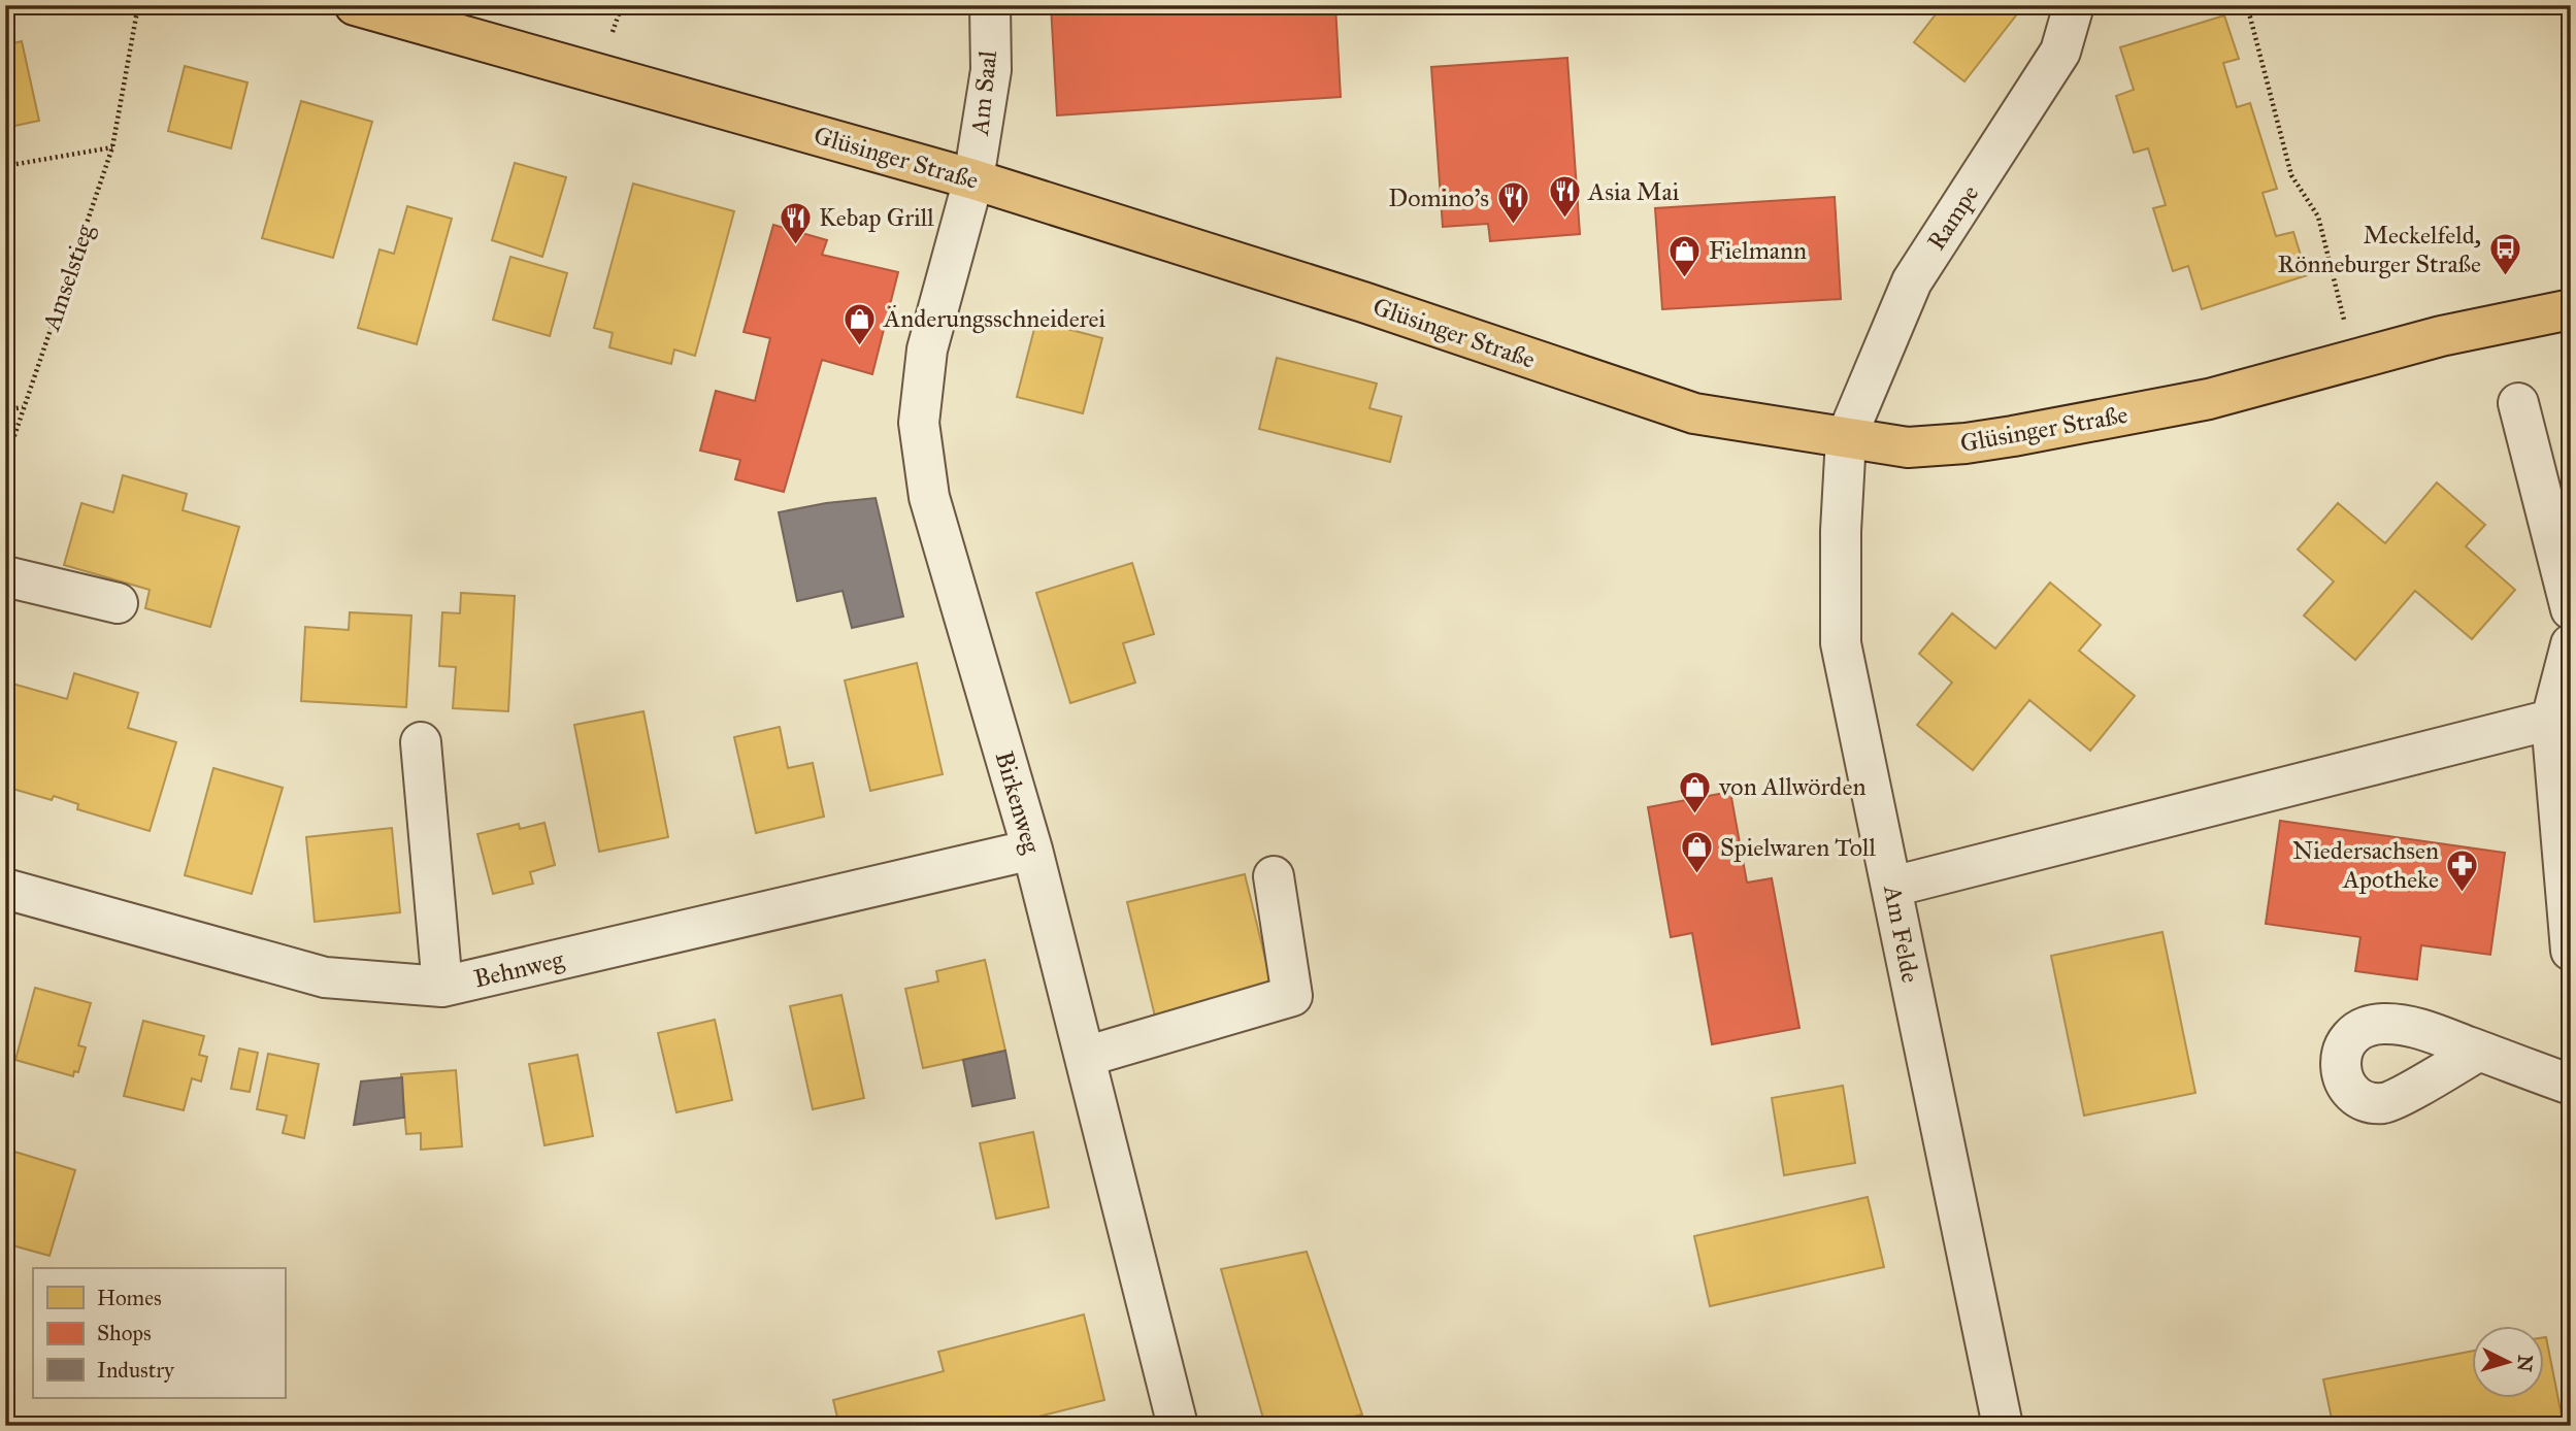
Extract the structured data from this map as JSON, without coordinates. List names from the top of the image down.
{
  "streets": {
    "main road": ["Glüsinger Straße"],
    "street": [
      "Am Saal",
      "Rampe",
      "Birkenweg",
      "Am Felde",
      "Behnweg"
    ],
    "path": ["Amselstieg"]
  },
  "crossings": [
    ["Am Saal", "Glüsinger Straße"],
    ["Am Saal", "Birkenweg"],
    ["Glüsinger Straße", "Rampe"],
    ["Glüsinger Straße", "Birkenweg"],
    ["Glüsinger Straße", "Am Felde"],
    ["Rampe", "Am Felde"],
    ["Birkenweg", "Behnweg"]
  ],
  "places": {
    "restaurant": ["Asia Mai", "Domino's", "Kebap Grill"],
    "bus stop": ["Meckelfeld, Rönneburger Straße"],
    "shop": [
      "Fielmann",
      "Änderungsschneiderei",
      "von Allwörden",
      "Spielwaren Toll"
    ],
    "pharmacy": ["Niedersachsen Apotheke"]
  },
  "legend": ["Homes", "Shops", "Industry"],
  "north": "right"
}
